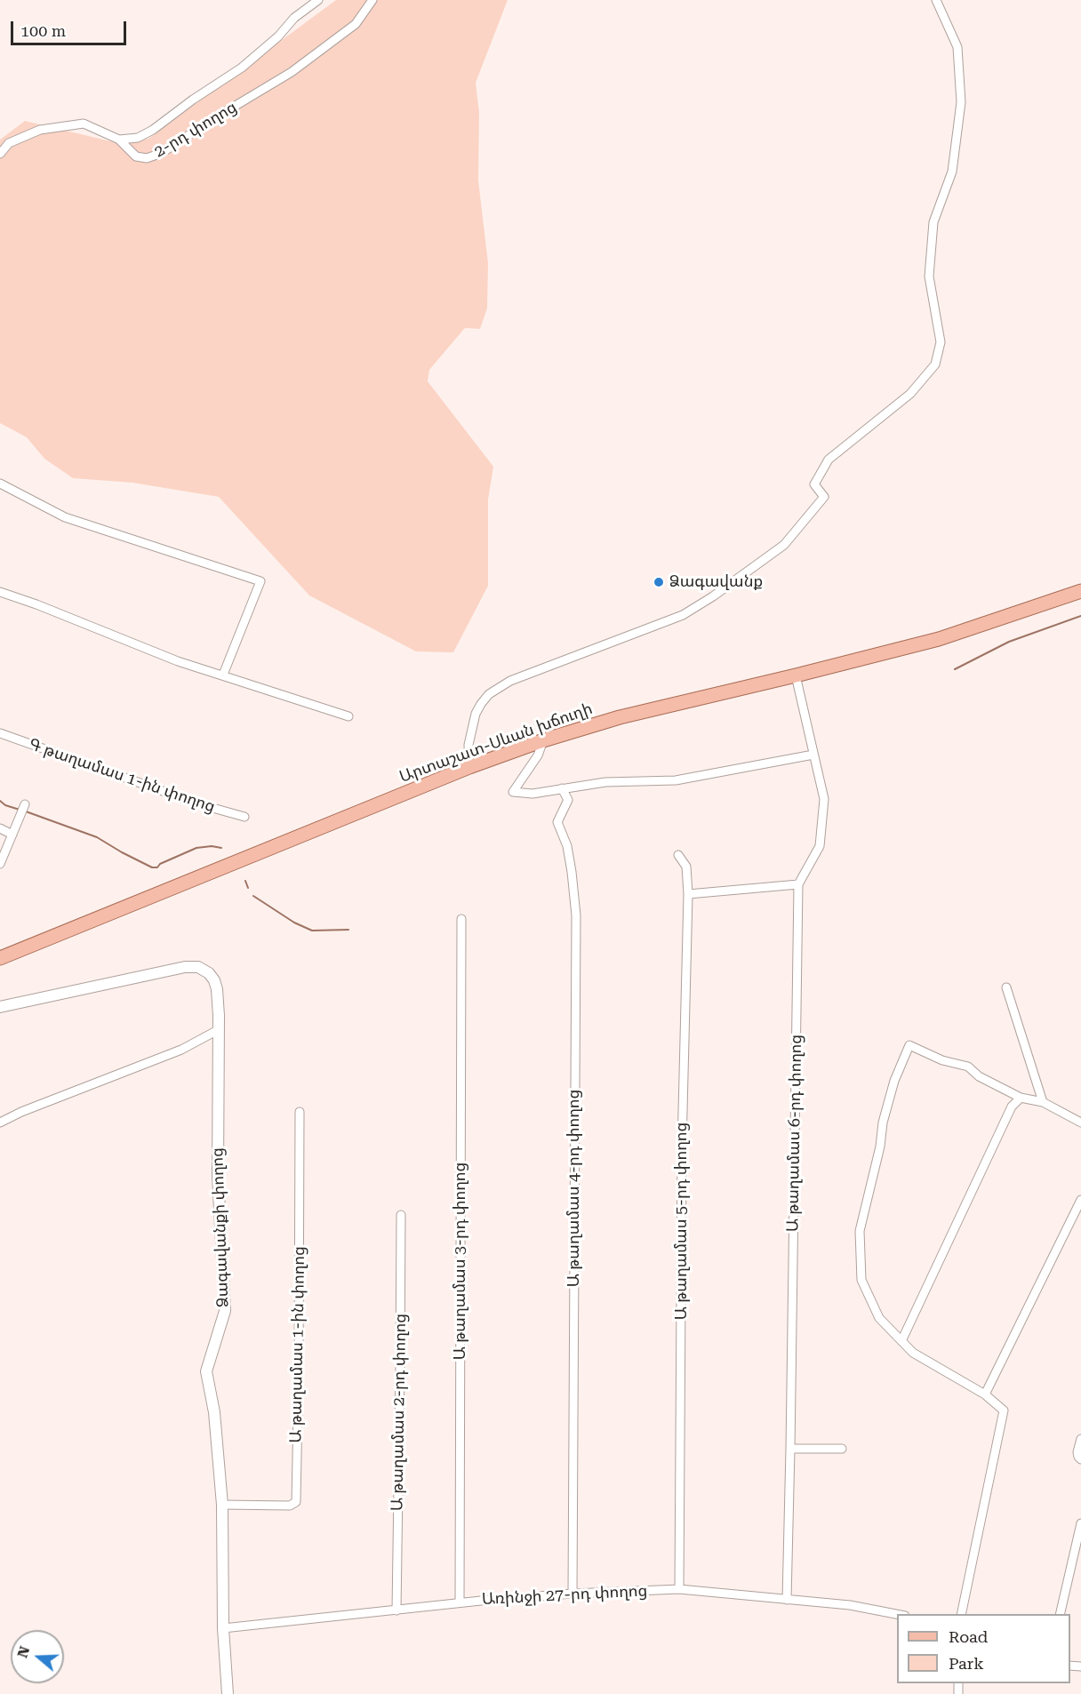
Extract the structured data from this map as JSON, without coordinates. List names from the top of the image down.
{
  "streets": {
    "main road": ["Արտաշատ-Սևան խճուղի"],
    "street": [
      "2-րդ փողոց",
      "Գ թաղամաս 1-ին փողոց",
      "Ա թաղամաս 6-րդ փողոց",
      "Ա թաղամաս 4-րդ փողոց",
      "Ա թաղամաս 5-րդ փողոց",
      "Ձագավանքի փողոց",
      "Ա թաղամաս 3-րդ փողոց",
      "Ա թաղամաս 1-ին փողոց",
      "Ա թաղամաս 2-րդ փողոց",
      "Առինջի 27-րդ փողոց"
    ]
  },
  "crossings": [
    ["Արտաշատ-Սևան խճուղի", "Ա թաղամաս 6-րդ փողոց"],
    ["Ա թաղամաս 6-րդ փողոց", "Առինջի 27-րդ փողոց"],
    ["Ա թաղամաս 4-րդ փողոց", "Առինջի 27-րդ փողոց"],
    ["Ա թաղամաս 5-րդ փողոց", "Առինջի 27-րդ փողոց"],
    ["Ձագավանքի փողոց", "Ա թաղամաս 1-ին փողոց"],
    ["Ձագավանքի փողոց", "Առինջի 27-րդ փողոց"],
    ["Ա թաղամաս 3-րդ փողոց", "Առինջի 27-րդ փողոց"],
    ["Ա թաղամաս 2-րդ փողոց", "Առինջի 27-րդ փողոց"]
  ],
  "places": ["Ձագավանք"],
  "legend": ["Road", "Park"],
  "scale_bar": "100 m",
  "north": "left"
}
